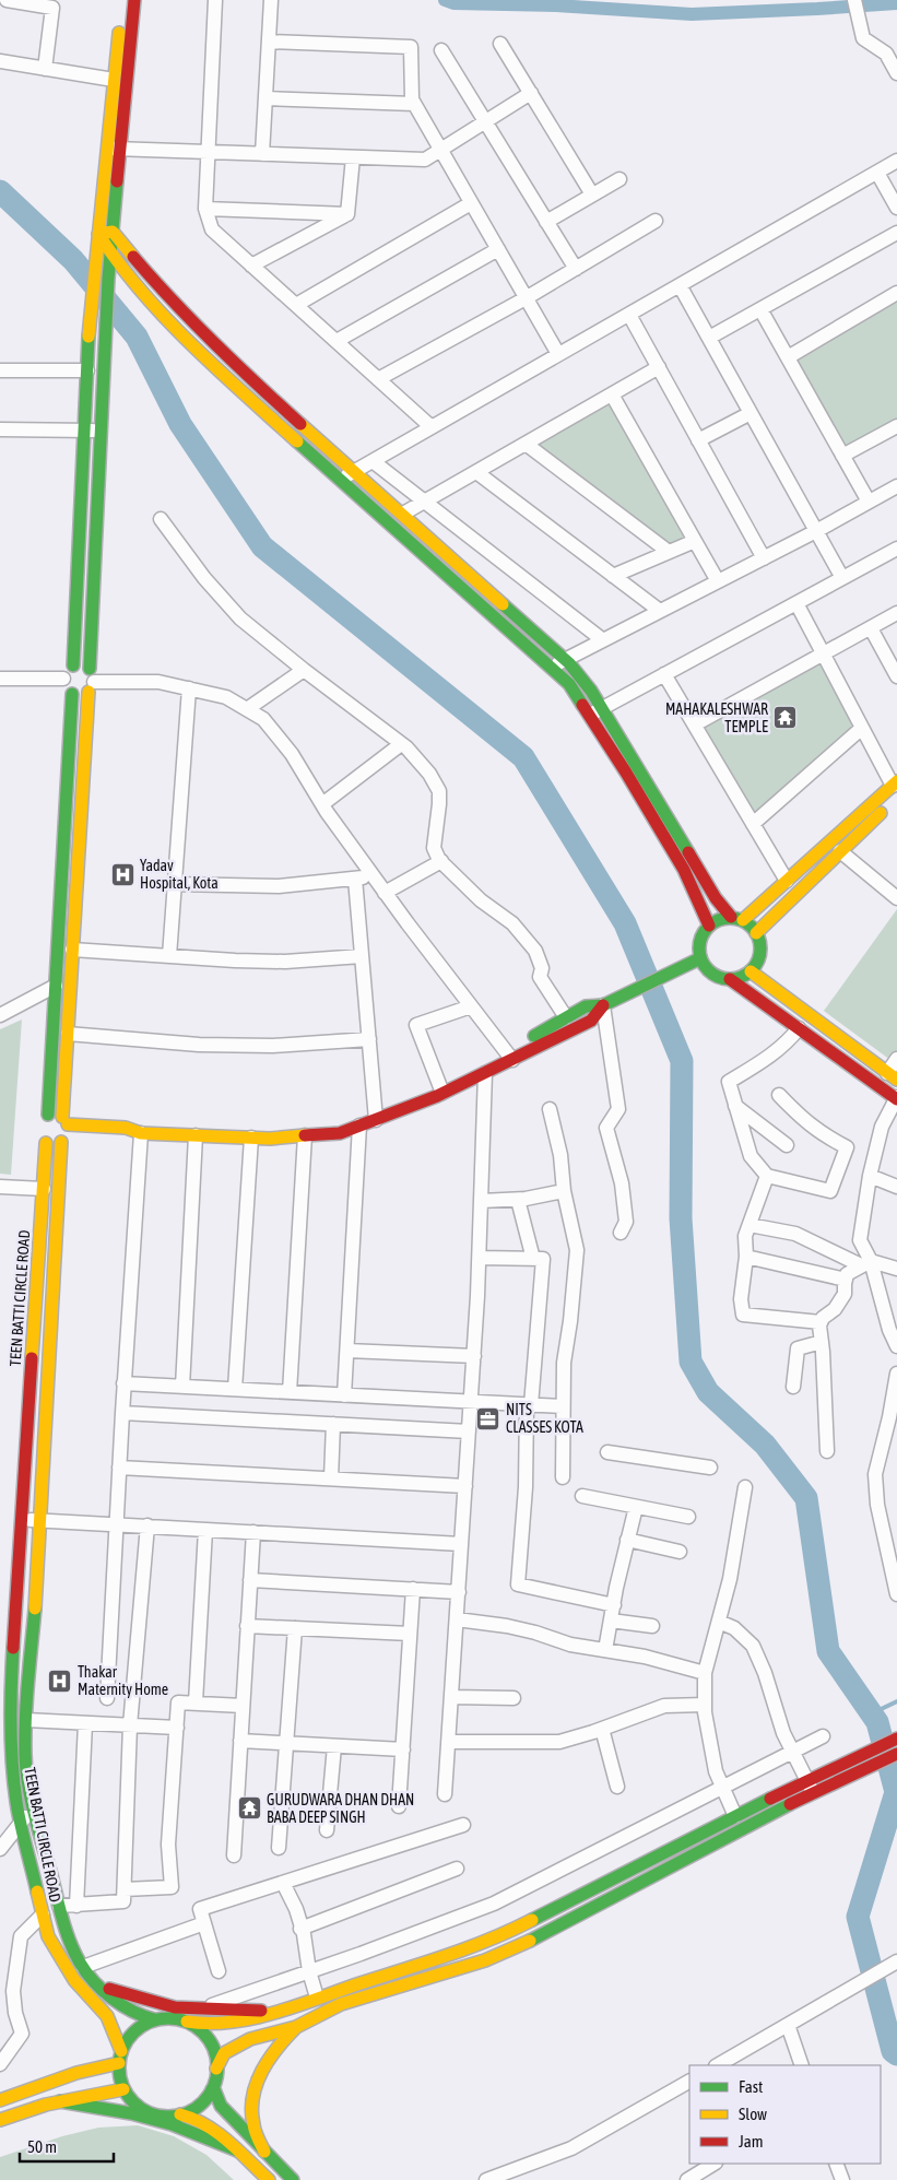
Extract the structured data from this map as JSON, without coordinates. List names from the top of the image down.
{
  "streets": {
    "street": ["TEEN BATTI CIRCLE ROAD"]
  },
  "places": {
    "temple": ["MAHAKALESHWAR TEMPLE", "GURUDWARA DHAN DHAN BABA DEEP SINGH"],
    "hospital": ["Yadav Hospital, Kota", "Thakar Maternity Home"],
    "office": ["NITS CLASSES KOTA"]
  },
  "legend": ["Fast", "Slow", "Jam"],
  "scale_bar": "50 m"
}
